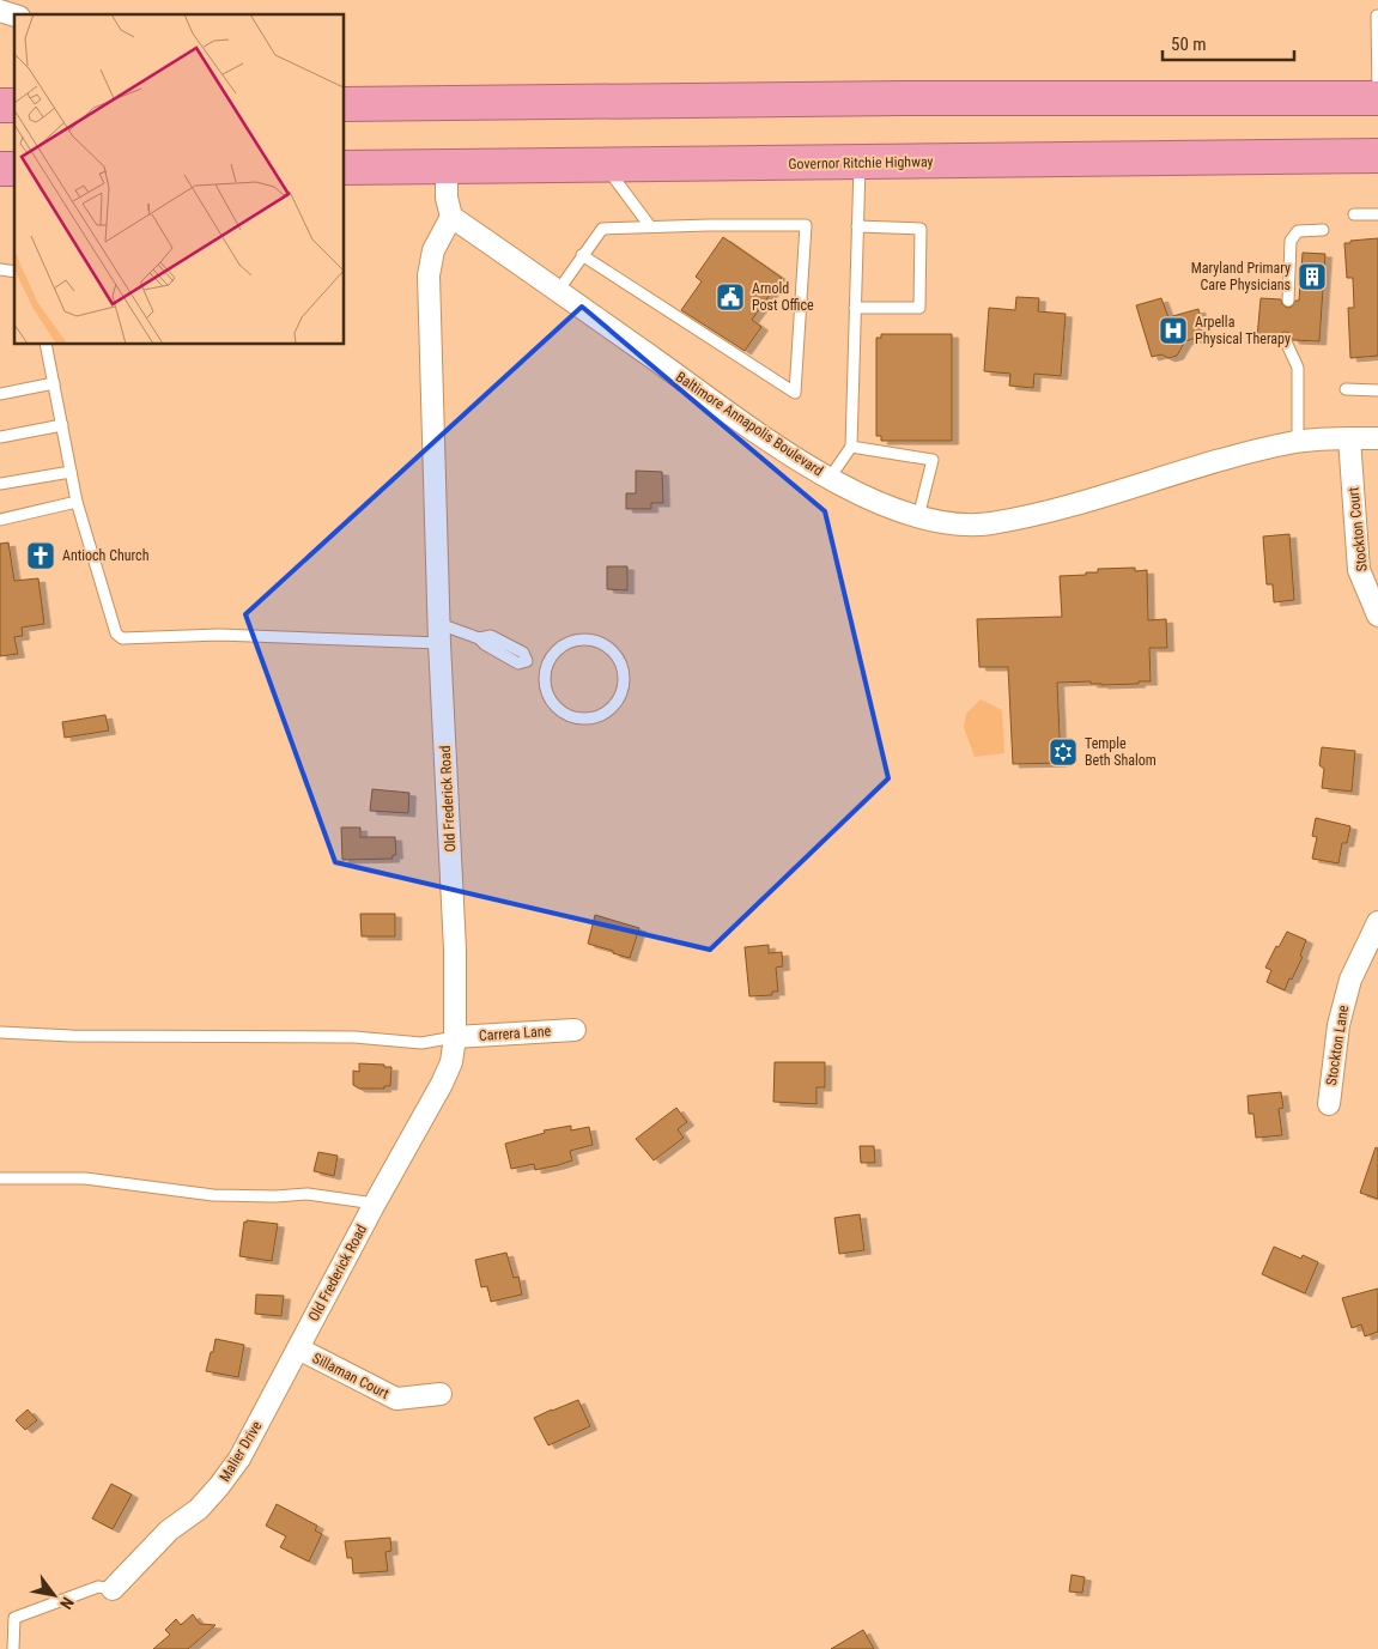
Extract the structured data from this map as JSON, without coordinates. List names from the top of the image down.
{
  "streets": {
    "highway": ["Governor Ritchie Highway"],
    "street": [
      "Baltimore Annapolis Boulevard",
      "Stockton Court",
      "Old Frederick Road",
      "Carrera Lane",
      "Stockton Lane",
      "Sillaman Court",
      "Malier Drive"
    ]
  },
  "crossings": [
    ["Baltimore Annapolis Boulevard", "Stockton Court"],
    ["Baltimore Annapolis Boulevard", "Old Frederick Road"],
    ["Old Frederick Road", "Carrera Lane"],
    ["Old Frederick Road", "Sillaman Court"],
    ["Old Frederick Road", "Malier Drive"],
    ["Sillaman Court", "Malier Drive"]
  ],
  "places": {
    "building": ["Maryland Primary Care Physicians"],
    "public building": ["Arnold Post Office"],
    "hospital": ["Arpella Physical Therapy"],
    "church": ["Antioch Church"],
    "synagogue": ["Temple Beth Shalom"]
  },
  "scale_bar": "50 m",
  "north": "bottom right"
}
